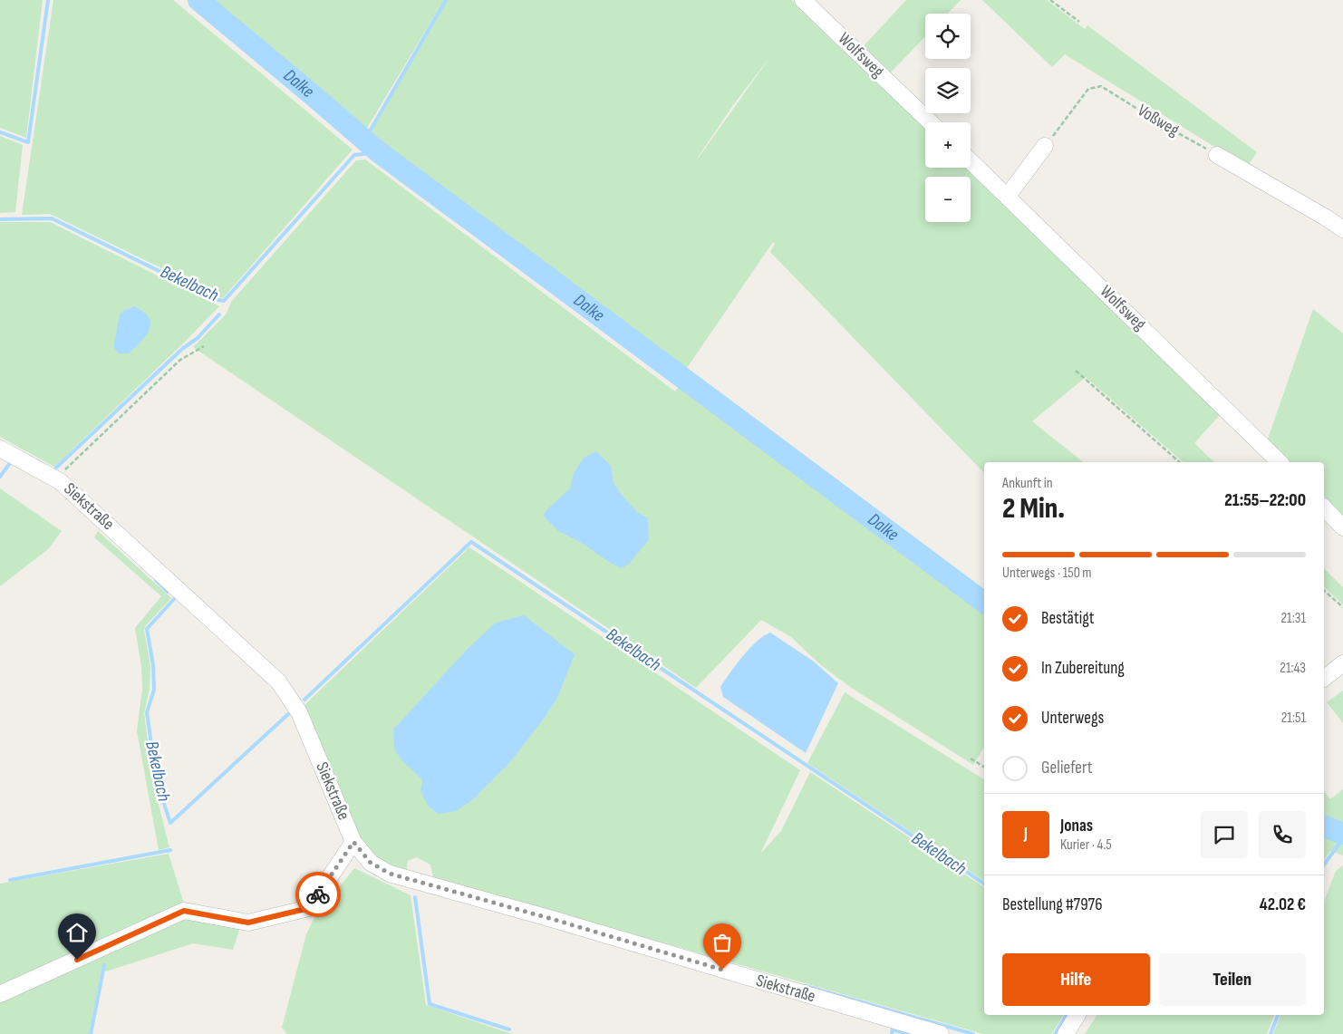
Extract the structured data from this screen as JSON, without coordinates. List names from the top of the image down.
{
  "streets": {
    "street": ["Wolfsweg", "Siekstraße"],
    "path": ["Voßweg"]
  },
  "water": ["Dalke", "Bekelbach"],
  "page": {
    "map_buttons": ["+", "−"],
    "heading": ["2 Min.", "Ankunft in", "21:55–22:00"],
    "panel": [
      "Jonas",
      "Kurier · 4.5",
      "Bestellung #7976",
      "42.02 €"
    ],
    "bar": "Unterwegs · 150 m",
    "list": [
      ["Bestätigt", "21:31"],
      ["In Zubereitung", "21:43"],
      ["Unterwegs", "21:51"],
      "Geliefert"
    ],
    "round": "J",
    "buttons": ["Hilfe", "Teilen"]
  }
}
